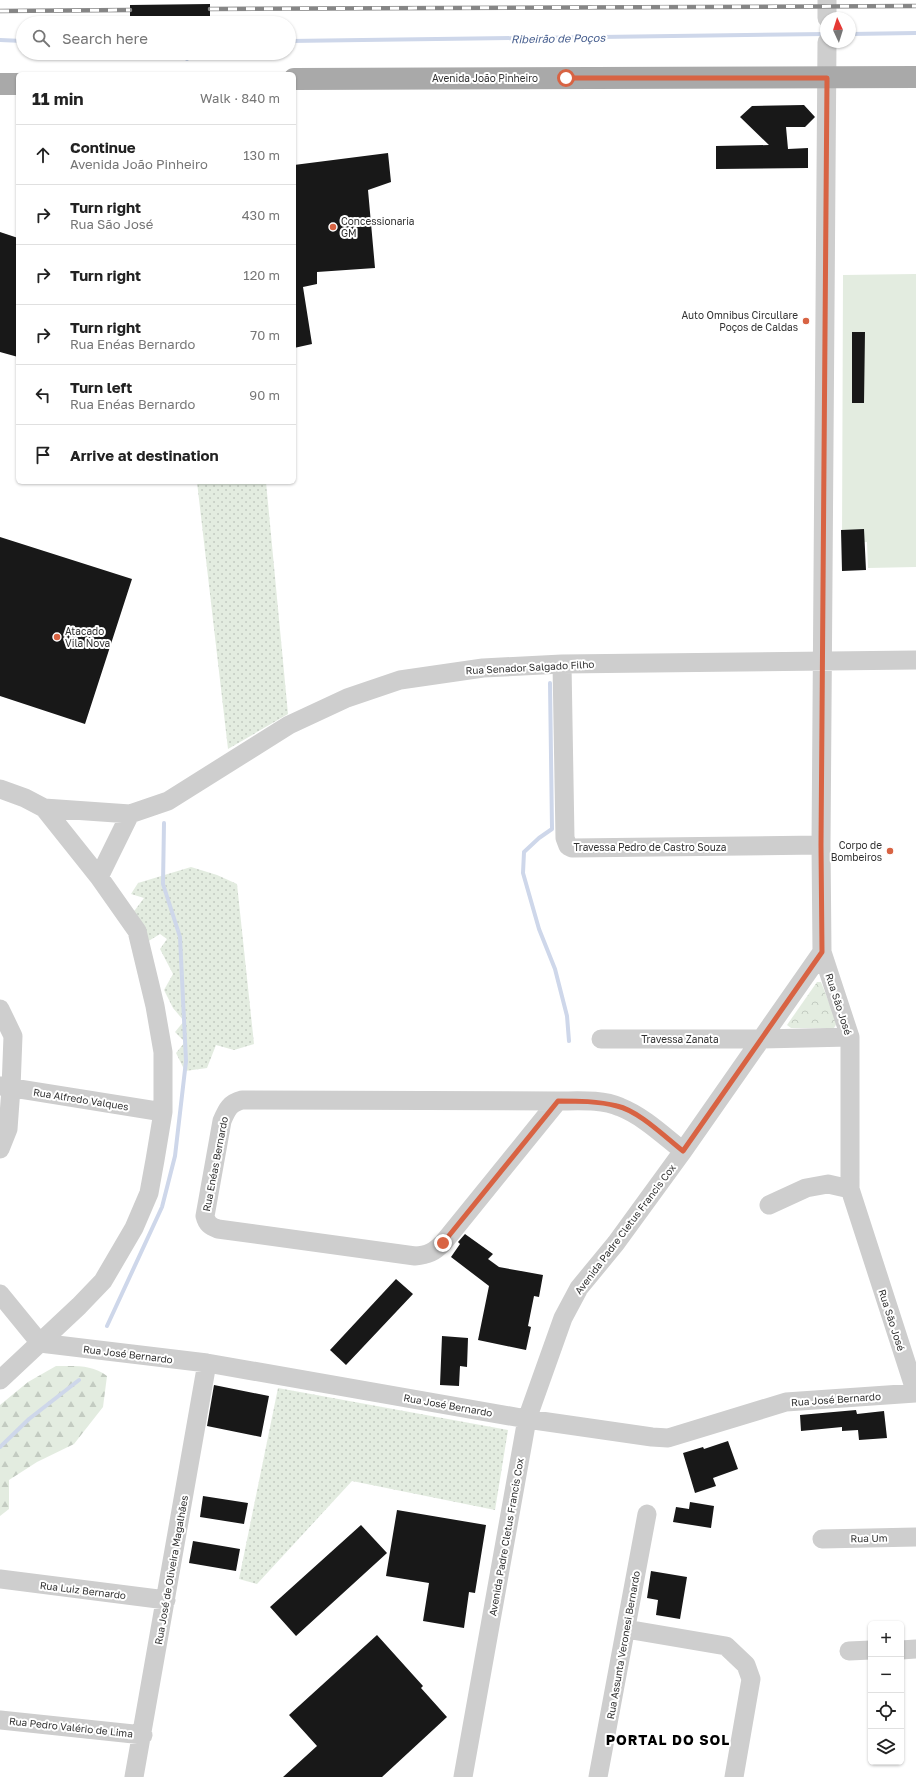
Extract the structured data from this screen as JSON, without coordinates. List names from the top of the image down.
{
  "streets": {
    "main road": ["Avenida João Pinheiro"],
    "street": [
      "Rua Senador Salgado Filho",
      "Travessa Pedro de Castro Souza",
      "Rua São José",
      "Travessa Zanata",
      "Rua Alfredo Valques",
      "Rua Enéas Bernardo",
      "Avenida Padre Cletus Francis Cox",
      "Rua José Bernardo",
      "Rua Um",
      "Rua José de Oliveira Magalhães",
      "Rua Luiz Bernardo",
      "Rua Assunta Veronesi Bernardo",
      "Rua Pedro Valério de Lima"
    ]
  },
  "crossings": [
    ["Avenida João Pinheiro", "Rua São José"],
    ["Rua Senador Salgado Filho", "Travessa Pedro de Castro Souza"],
    ["Rua Senador Salgado Filho", "Rua São José"],
    ["Travessa Pedro de Castro Souza", "Rua São José"],
    ["Rua São José", "Travessa Zanata"],
    ["Rua São José", "Avenida Padre Cletus Francis Cox"],
    ["Rua São José", "Rua José Bernardo"],
    ["Travessa Zanata", "Avenida Padre Cletus Francis Cox"],
    ["Rua Enéas Bernardo", "Avenida Padre Cletus Francis Cox"],
    ["Avenida Padre Cletus Francis Cox", "Rua José Bernardo"],
    ["Rua José Bernardo", "Rua José de Oliveira Magalhães"],
    ["Rua José de Oliveira Magalhães", "Rua Luiz Bernardo"],
    ["Rua José de Oliveira Magalhães", "Rua Pedro Valério de Lima"]
  ],
  "districts": ["PORTAL DO SOL"],
  "water": ["Ribeirão de Poços"],
  "places": [
    "Concessionaria GM",
    "Auto Omnibus Circullare Poços de Caldas",
    "Atacado Vila Nova",
    "Corpo de Bombeiros"
  ],
  "north": "top",
  "page": {
    "search": "Search here",
    "heading": ["11 min", "Walk · 840 m"],
    "list": [
      ["Continue", "Avenida João Pinheiro", "130 m"],
      ["Turn right", "Rua São José", "430 m"],
      ["Turn right", "120 m"],
      ["Turn right", "Rua Enéas Bernardo", "70 m"],
      ["Turn left", "Rua Enéas Bernardo", "90 m"],
      "Arrive at destination"
    ],
    "map_buttons": ["+", "−"]
  }
}
